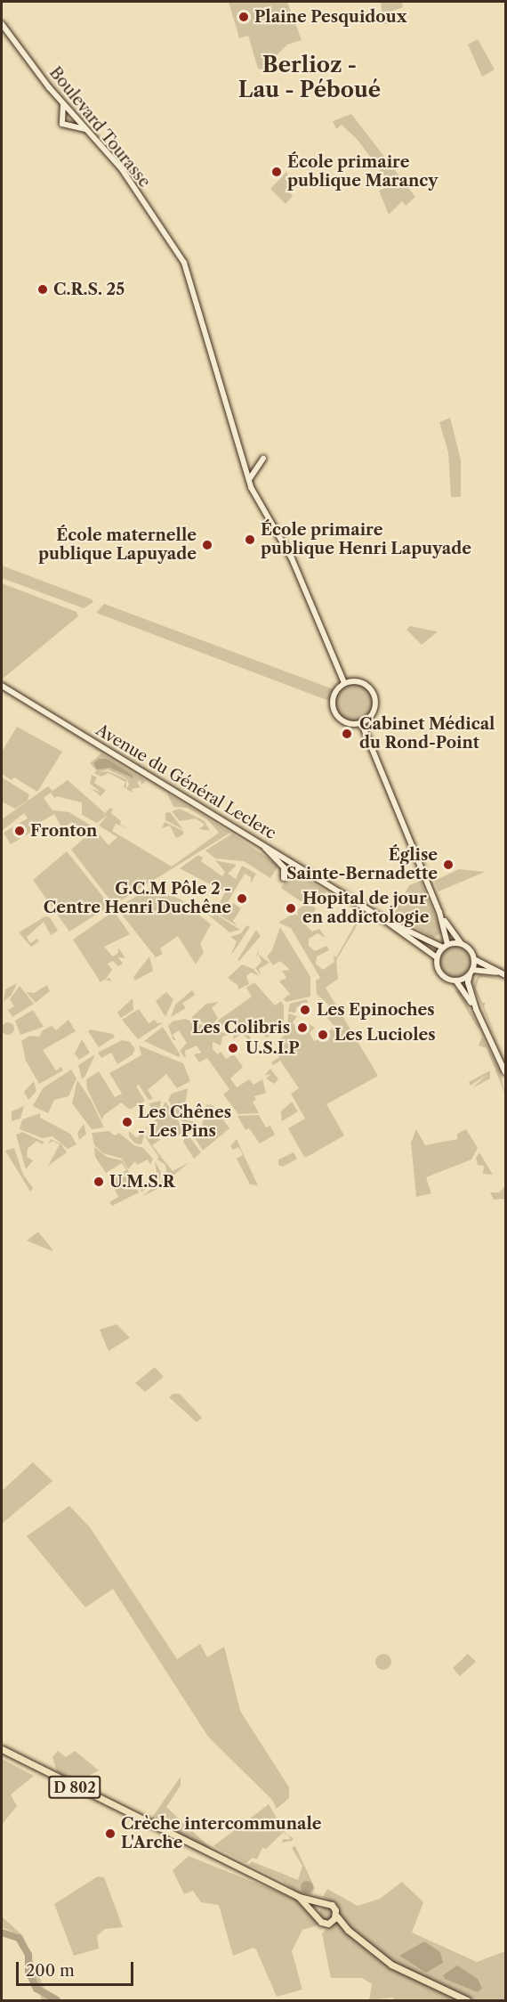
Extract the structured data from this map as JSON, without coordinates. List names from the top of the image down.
{
  "streets": {
    "main road": ["Boulevard Tourasse", "Avenue du Général Leclerc", "D 802"]
  },
  "districts": ["Berlioz - Lau - Péboué"],
  "places": [
    "Plaine Pesquidoux",
    "École primaire publique Marancy",
    "C.R.S. 25",
    "École primaire publique Henri Lapuyade",
    "École maternelle publique Lapuyade",
    "Cabinet Médical du Rond-Point",
    "Fronton",
    "Église Sainte-Bernadette",
    "G.C.M Pôle 2 - Centre Henri Duchêne",
    "Hopital de jour en addictologie",
    "Les Epinoches",
    "Les Colibris",
    "Les Lucioles",
    "U.S.I.P",
    "Les Chênes - Les Pins",
    "U.M.S.R",
    "Crèche intercommunale L'Arche"
  ],
  "scale_bar": "200 m"
}
